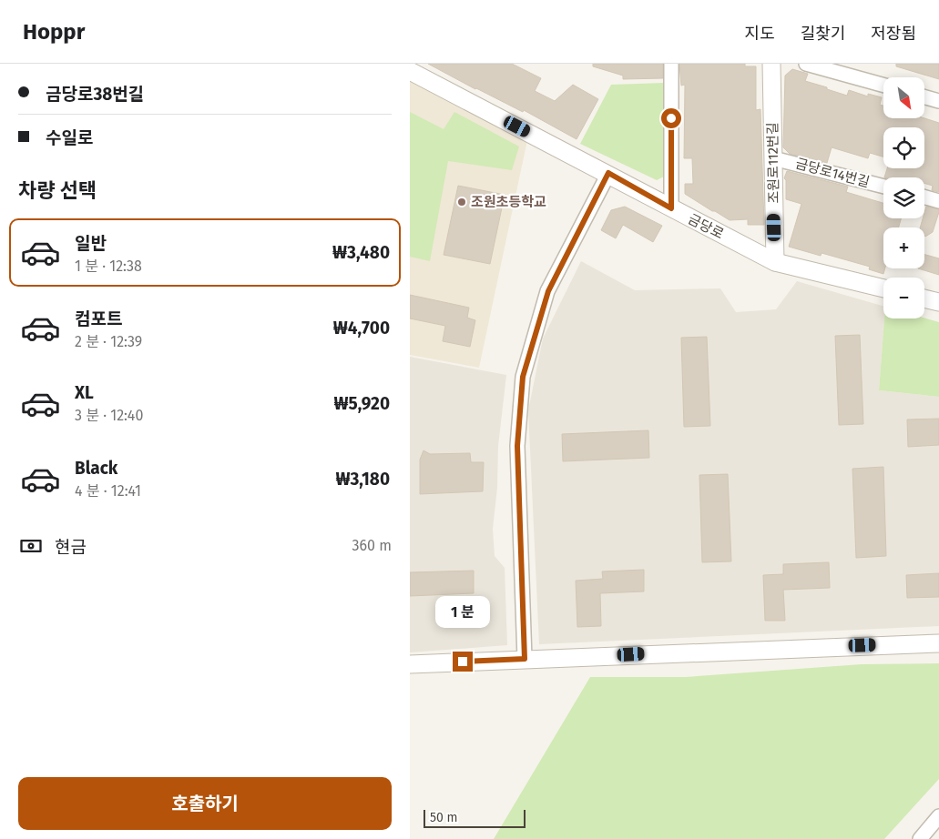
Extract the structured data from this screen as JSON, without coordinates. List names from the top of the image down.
{
  "streets": {
    "street": ["조원로112번길", "금당로14번길", "금당로"]
  },
  "crossings": [
    ["조원로112번길", "금당로14번길"],
    ["조원로112번길", "금당로"]
  ],
  "places": ["조원초등학교"],
  "scale_bar": "50 m",
  "north": "bottom right",
  "page": {
    "header": "Hoppr",
    "nav": ["지도", "길찾기", "저장됨"],
    "banner": ["금당로38번길", "수일로"],
    "map_buttons": ["+", "−"],
    "heading": "차량 선택",
    "list": [
      {
        "name": "일반",
        "note": "1 분 · 12:38",
        "value": "₩3,480"
      },
      {
        "name": "컴포트",
        "note": "2 분 · 12:39",
        "value": "₩4,700"
      },
      {
        "name": "XL",
        "note": "3 분 · 12:40",
        "value": "₩5,920"
      },
      {
        "name": "Black",
        "note": "4 분 · 12:41",
        "value": "₩3,180"
      }
    ],
    "pay": ["현금", "360 m"],
    "bubble": "1 분",
    "buttons": "호출하기",
    "scale": "50 m"
  }
}
